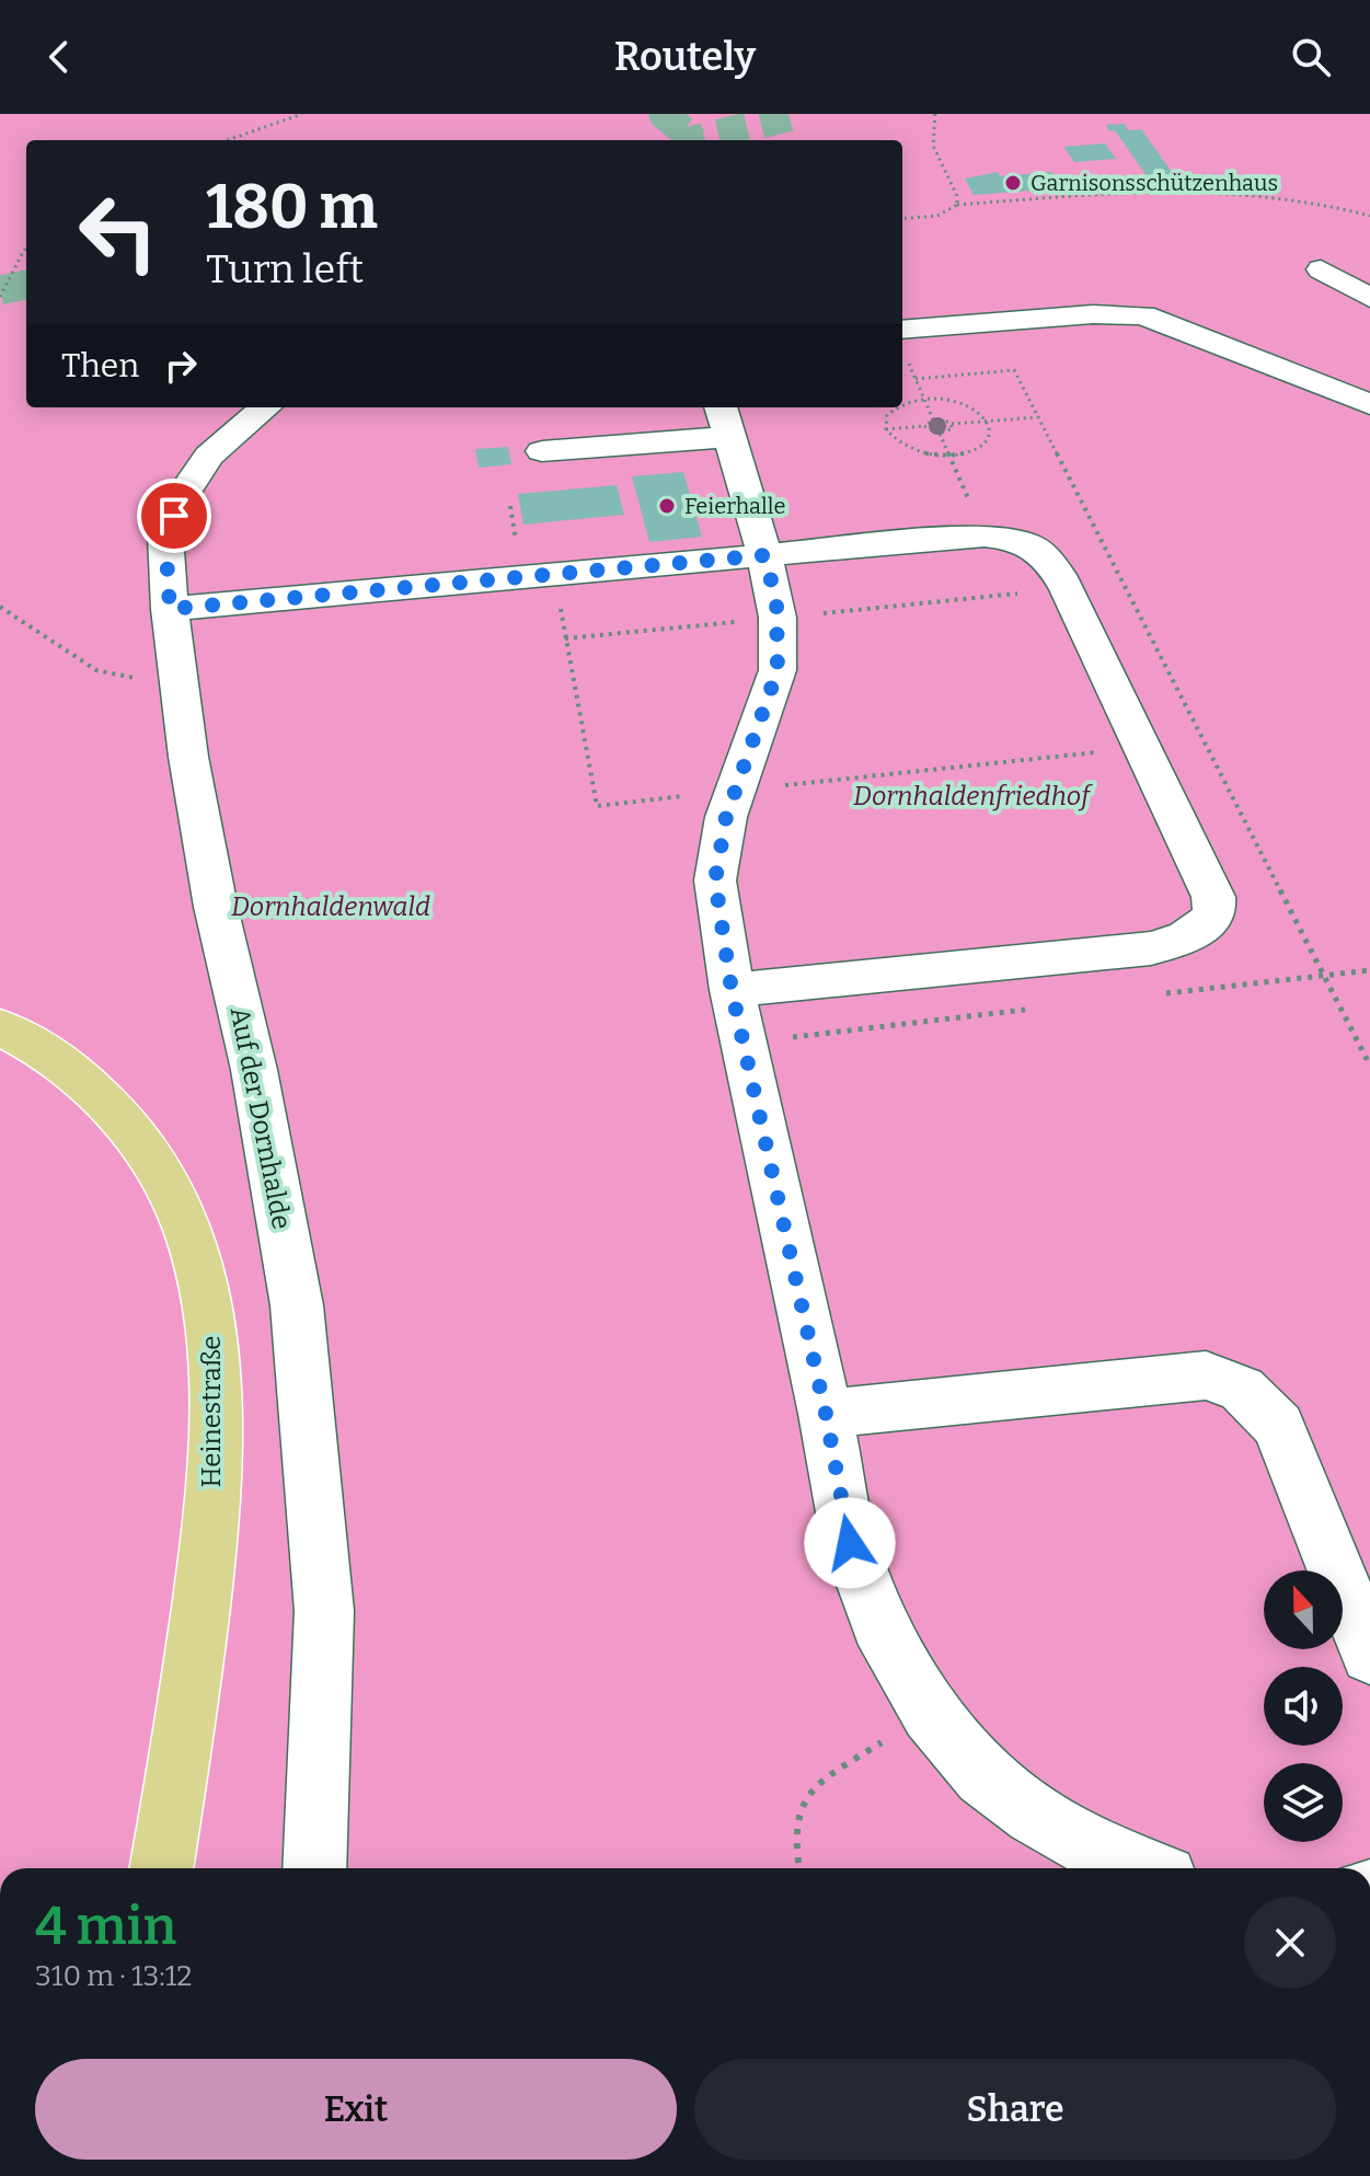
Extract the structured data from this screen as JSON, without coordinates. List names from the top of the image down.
{
  "streets": {
    "main road": ["Heinestraße"],
    "lane": ["Auf der Dornhalde"]
  },
  "parks": ["Dornhaldenfriedhof", "Dornhaldenwald"],
  "places": ["Garnisonsschützenhaus", "Feierhalle"],
  "north": "top",
  "page": {
    "header": "Routely",
    "turn": ["180 m", "Turn left"],
    "then": "Then",
    "heading": ["4 min", "310 m · 13:12"],
    "buttons": ["Exit", "Share"]
  }
}
